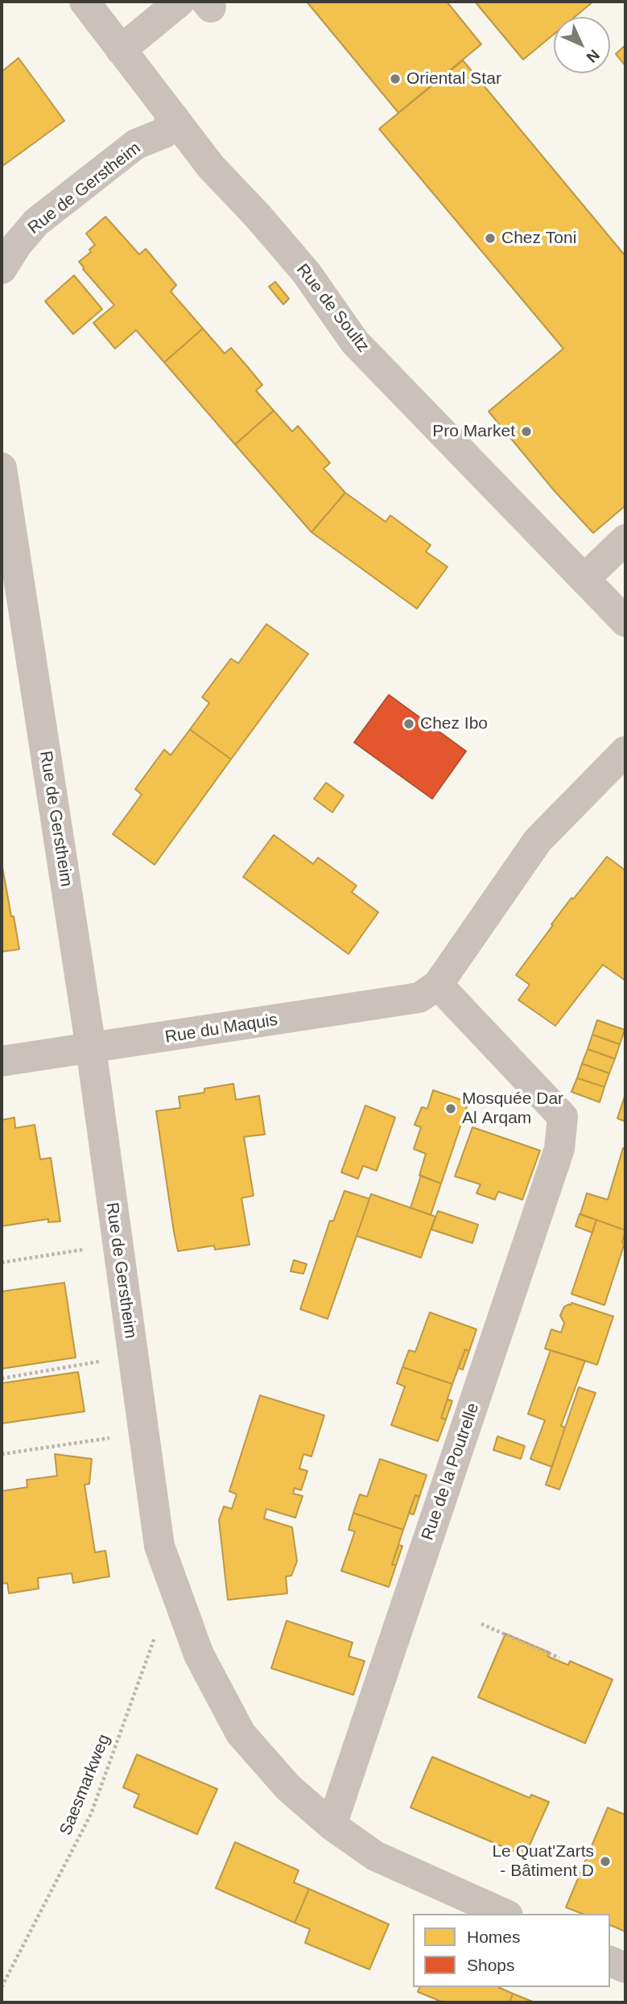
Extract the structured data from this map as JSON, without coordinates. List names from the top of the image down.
{
  "streets": {
    "street": [
      "Rue de Gerstheim",
      "Rue de Soultz",
      "Rue du Maquis",
      "Rue de la Poutrelle"
    ],
    "path": ["Saesmarkweg"]
  },
  "crossings": [
    ["Rue de Gerstheim", "Rue de Soultz"],
    ["Rue de Gerstheim", "Rue du Maquis"],
    ["Rue de Gerstheim", "Rue de la Poutrelle"],
    ["Rue du Maquis", "Rue de la Poutrelle"]
  ],
  "places": [
    "Oriental Star",
    "Chez Toni",
    "Pro Market",
    "Chez Ibo",
    "Mosquée Dar Al Arqam",
    "Le Quat'Zarts - Bâtiment D"
  ],
  "legend": ["Homes", "Shops"],
  "north": "bottom right"
}
